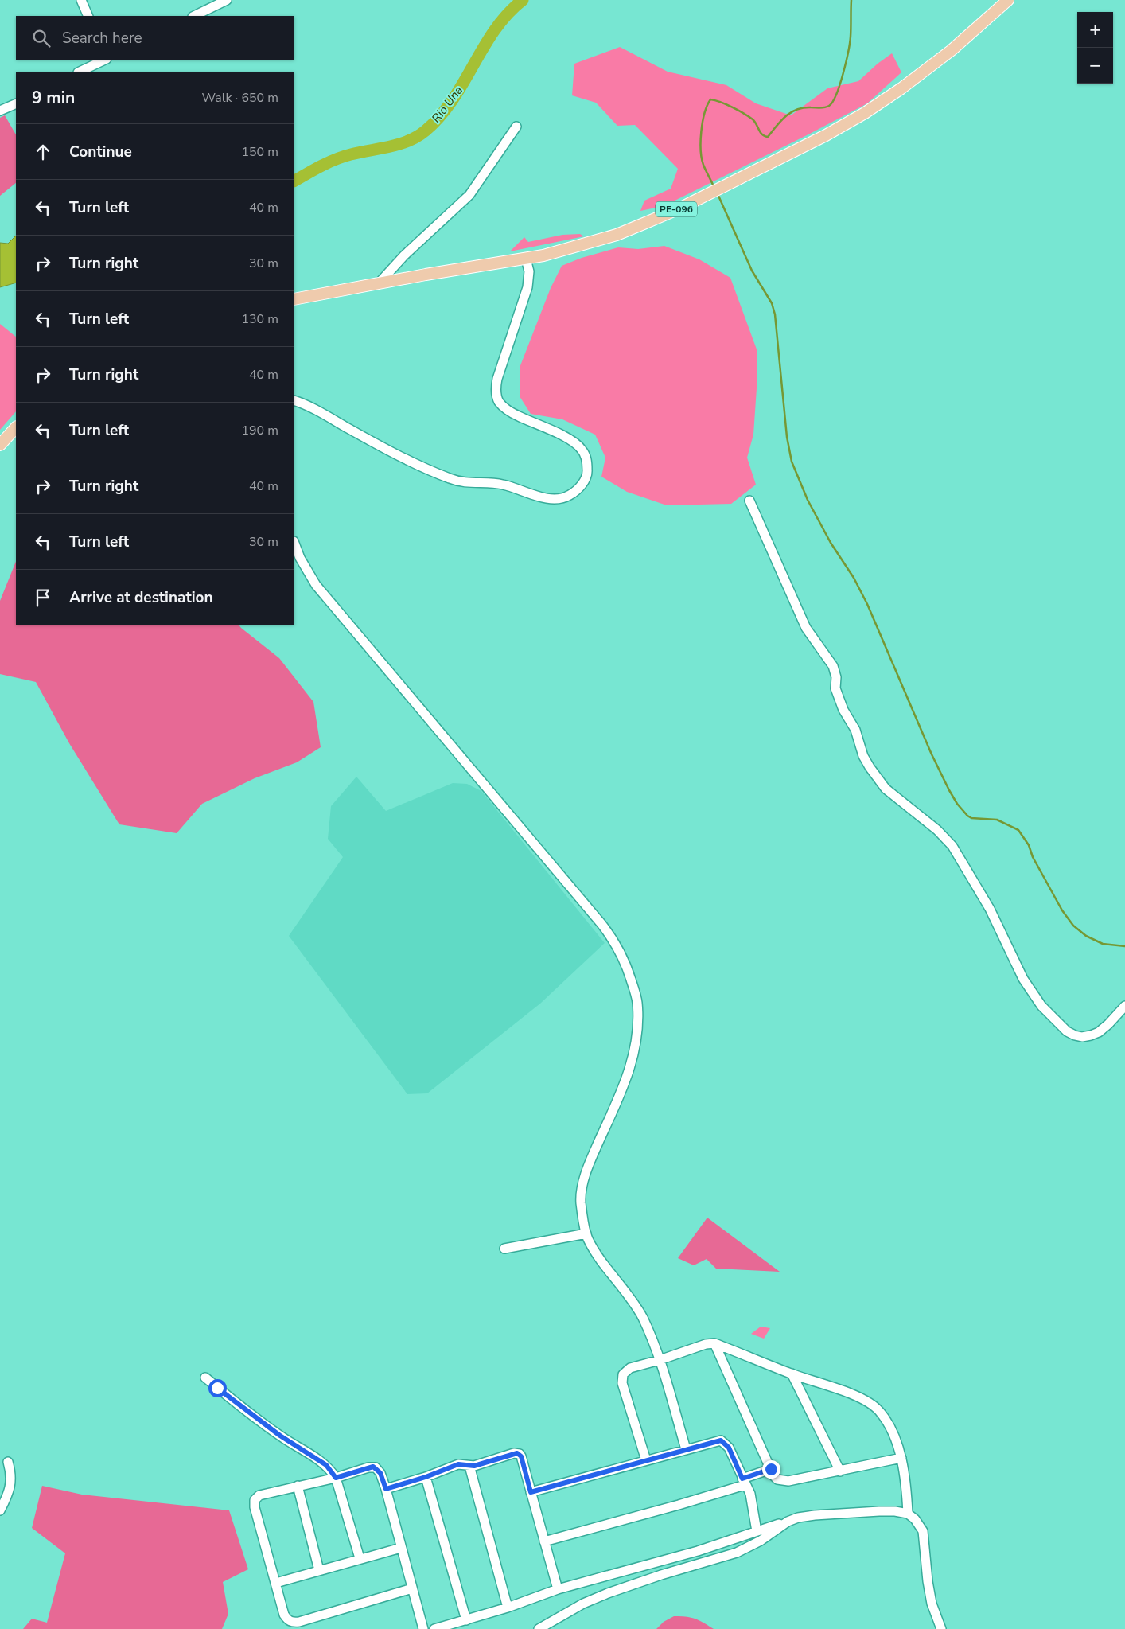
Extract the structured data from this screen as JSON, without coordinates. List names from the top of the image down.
{
  "streets": {
    "main road": ["PE-096"]
  },
  "water": ["Rio Una"],
  "page": {
    "map_buttons": ["+", "−"],
    "search": "Search here",
    "heading": ["9 min", "Walk · 650 m"],
    "list": [
      ["Continue", "150 m"],
      ["Turn left", "40 m"],
      ["Turn right", "30 m"],
      ["Turn left", "130 m"],
      ["Turn right", "40 m"],
      ["Turn left", "190 m"],
      ["Turn right", "40 m"],
      ["Turn left", "30 m"],
      "Arrive at destination"
    ]
  }
}
